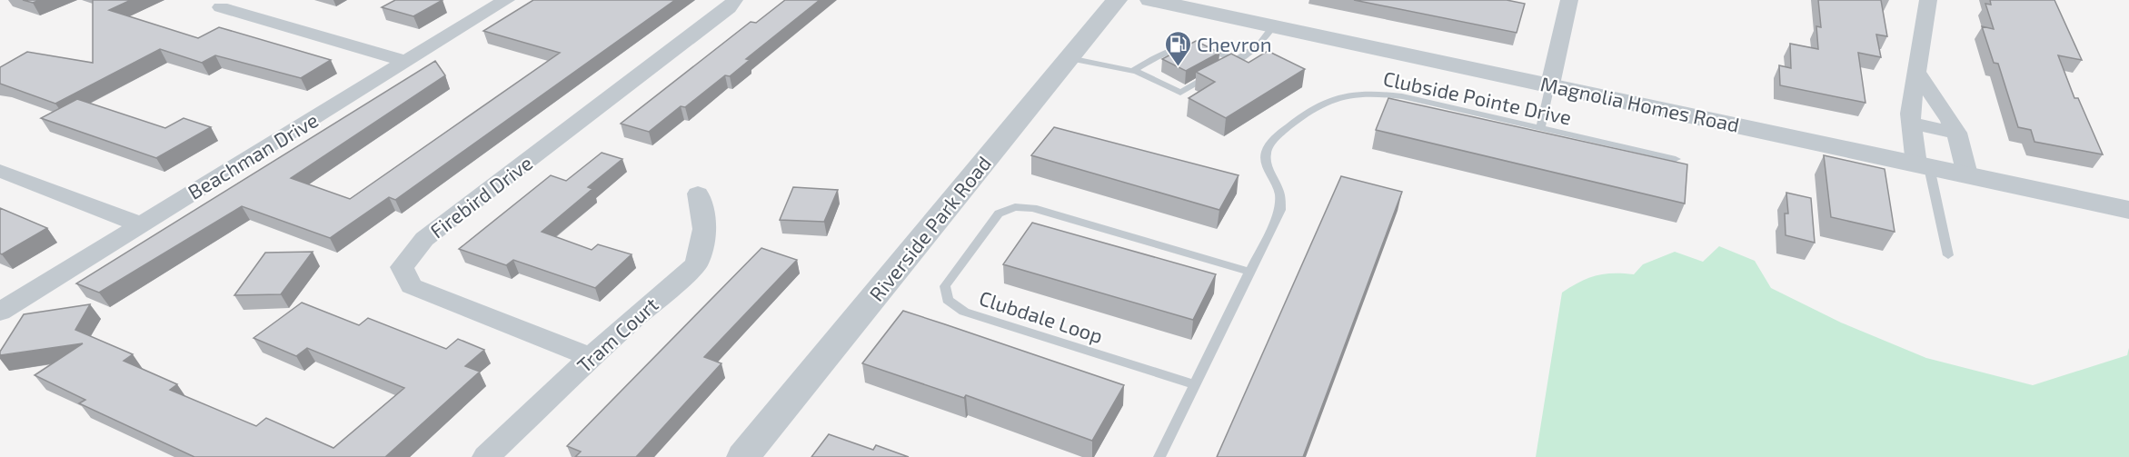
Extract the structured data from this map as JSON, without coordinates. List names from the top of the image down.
{
  "streets": {
    "street": [
      "Magnolia Homes Road",
      "Beachman Drive",
      "Firebird Drive",
      "Riverside Park Road",
      "Tram Court"
    ],
    "lane": ["Clubside Pointe Drive", "Clubdale Loop"]
  },
  "crossings": [
    ["Clubside Pointe Drive", "Clubdale Loop"],
    ["Firebird Drive", "Tram Court"]
  ],
  "places": {
    "fuel station": ["Chevron"]
  }
}
